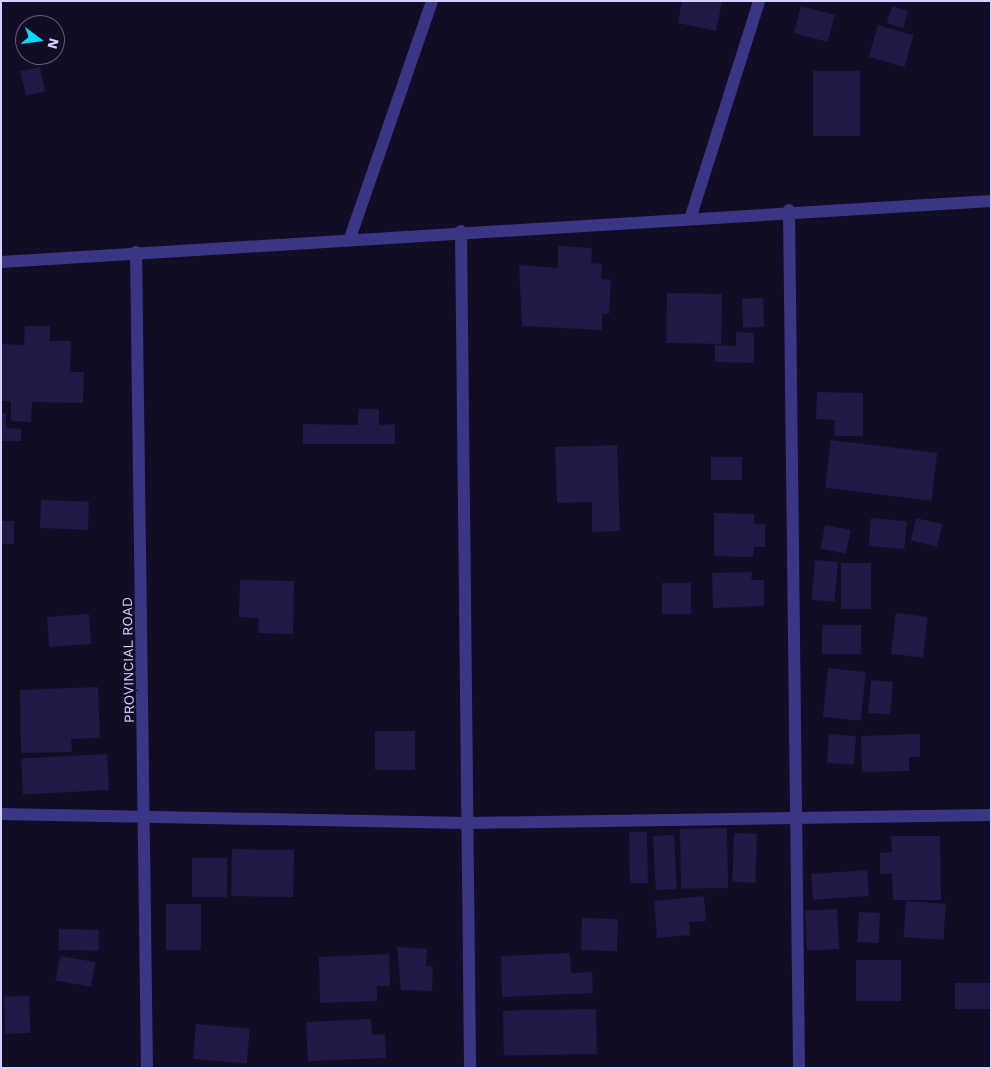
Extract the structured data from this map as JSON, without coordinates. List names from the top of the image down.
{
  "streets": {
    "street": ["PROVINCIAL ROAD"]
  },
  "north": "right"
}
